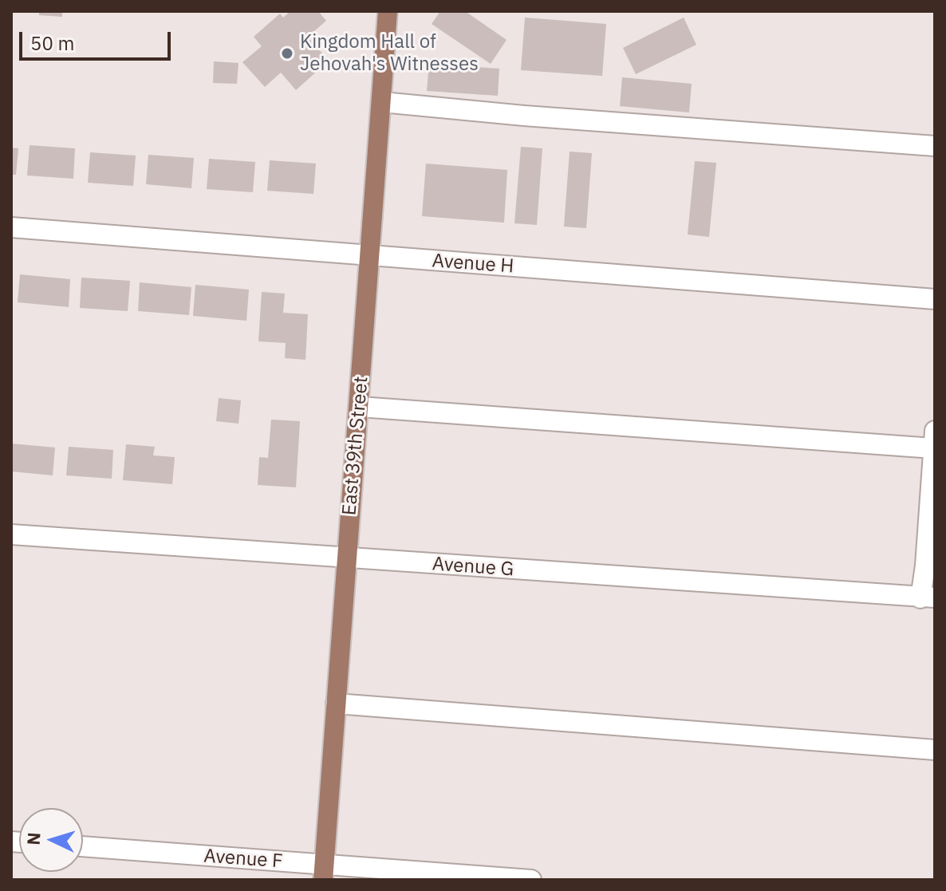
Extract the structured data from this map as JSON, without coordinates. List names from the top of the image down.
{
  "streets": {
    "main road": ["East 39th Street"],
    "street": ["Avenue H", "Avenue G", "Avenue F"]
  },
  "crossings": [
    ["Avenue H", "East 39th Street"],
    ["East 39th Street", "Avenue G"],
    ["East 39th Street", "Avenue F"]
  ],
  "places": ["Kingdom Hall of Jehovah's Witnesses"],
  "scale_bar": "50 m",
  "north": "left"
}
